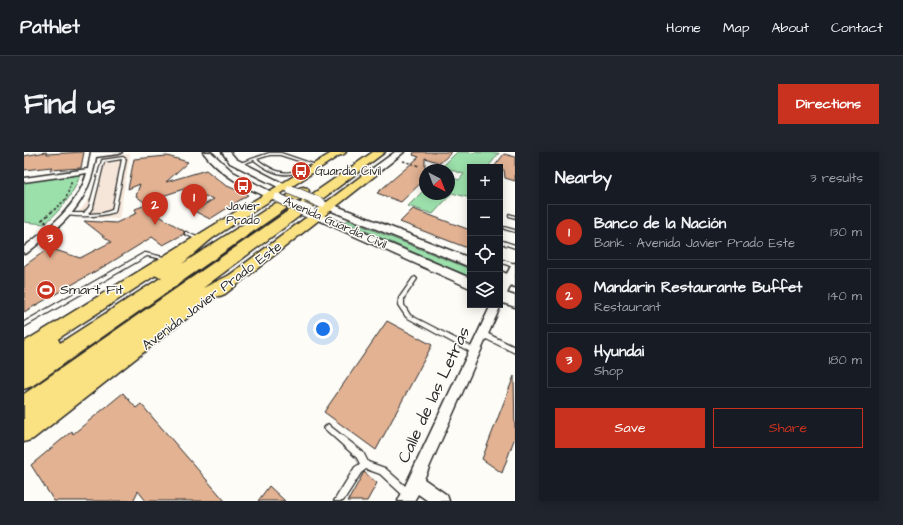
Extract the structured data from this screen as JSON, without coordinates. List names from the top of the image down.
{
  "streets": {
    "highway": ["Avenida Javier Prado Este"],
    "main road": ["Avenida Guardia Civil"],
    "street": ["Calle de las Letras"]
  },
  "crossings": [
    ["Avenida Guardia Civil", "Avenida Javier Prado Este"]
  ],
  "places": {
    "bus stop": ["Guardia Civil", "Javier Prado"],
    "sports": ["Smart Fit"]
  },
  "north": "bottom right",
  "page": {
    "header": "Pathlet",
    "nav": [
      "Home",
      "Map",
      "About",
      "Contact"
    ],
    "buttons": [
      "Directions",
      ["Save", "Share"]
    ],
    "title": "Find us",
    "heading": ["Nearby", "3 results"],
    "map_buttons": ["+", "−"],
    "pins": ["1", "2", "3"],
    "list": [
      {
        "mark": "1",
        "name": "Banco de la Nación",
        "note": "Bank · Avenida Javier Prado Este",
        "value": "130 m"
      },
      {
        "mark": "2",
        "name": "Mandarin Restaurante Buffet",
        "note": "Restaurant",
        "value": "140 m"
      },
      {
        "mark": "3",
        "name": "Hyundai",
        "note": "Shop",
        "value": "180 m"
      }
    ]
  }
}
